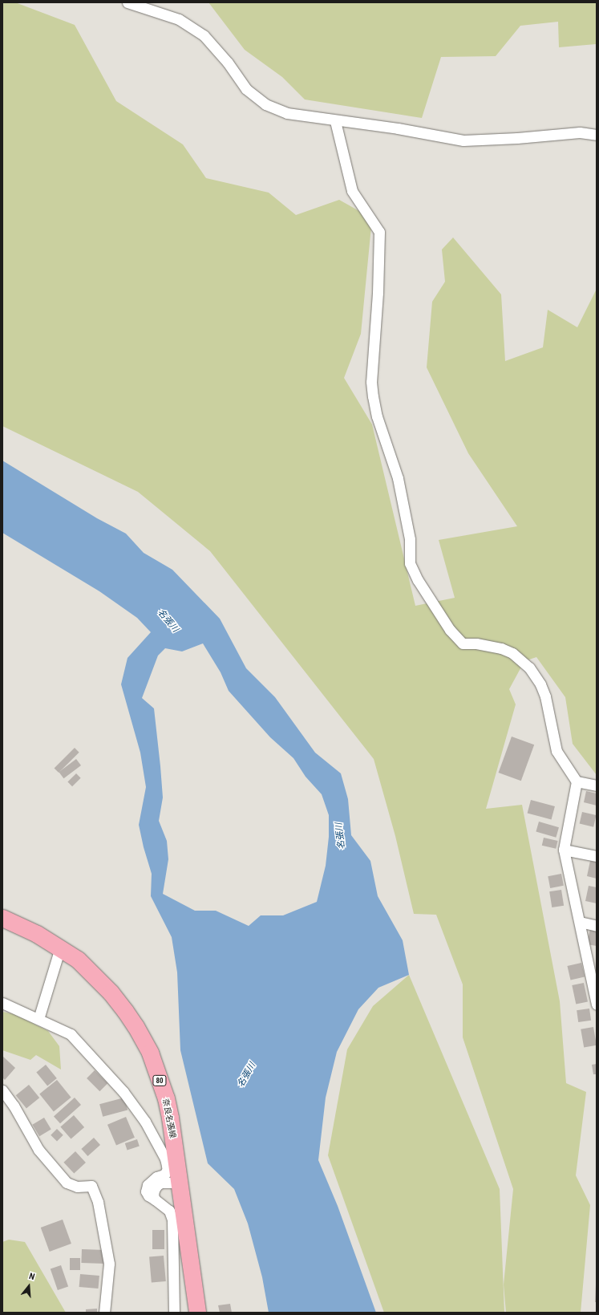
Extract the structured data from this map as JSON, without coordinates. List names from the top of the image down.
{
  "streets": {
    "main road": ["80", "奈良名張線"]
  },
  "water": ["名張川"],
  "north": "top"
}
